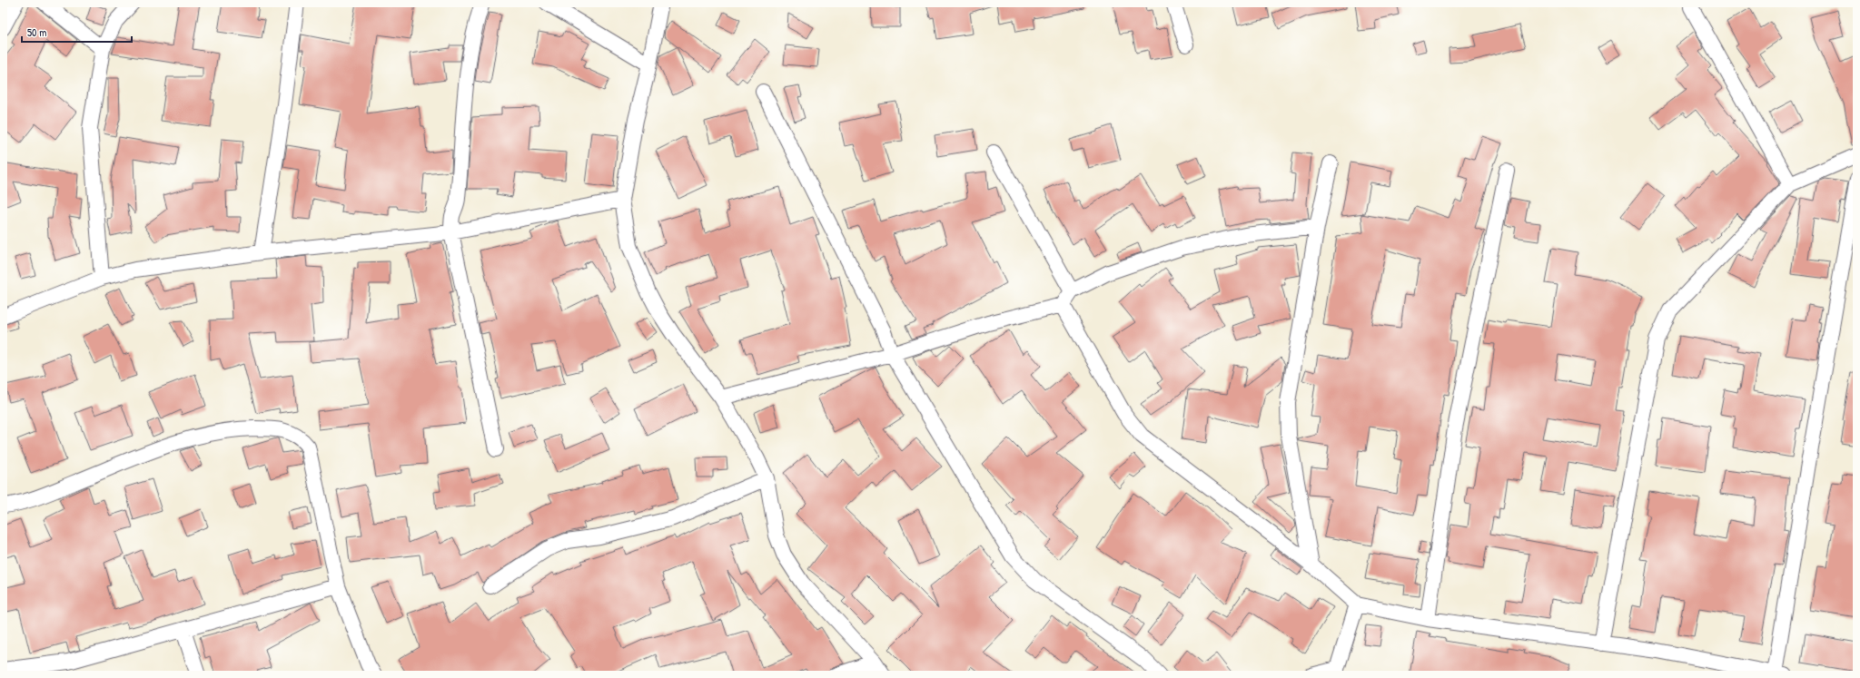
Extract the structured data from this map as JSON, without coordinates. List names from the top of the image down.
{
  "scale_bar": "50 m"
}
